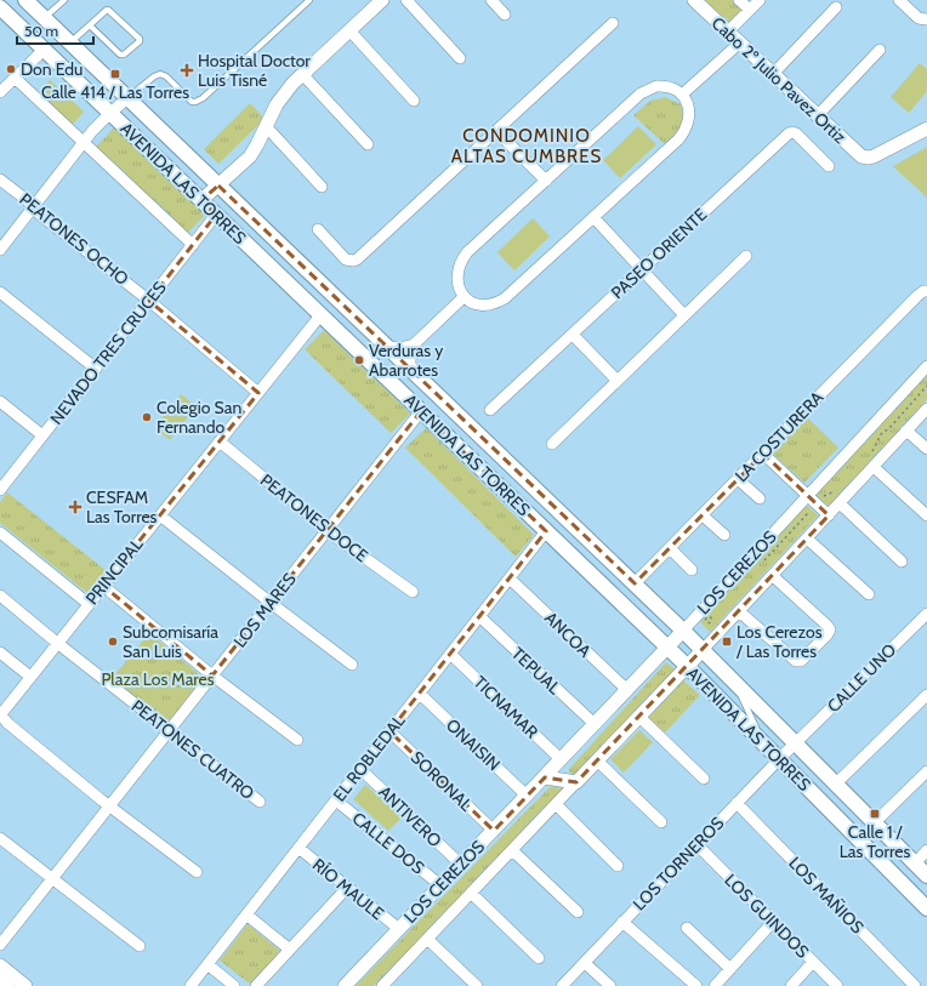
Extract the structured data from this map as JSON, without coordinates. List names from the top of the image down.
{
  "streets": {
    "main road": ["AVENIDA LAS TORRES"],
    "street": [
      "Cabo 2º Julio Pavez Ortiz",
      "PEATONES OCHO",
      "PASEO ORIENTE",
      "NEVADO TRES CRUCES",
      "LA COSTURERA",
      "PEATONES DOCE",
      "PRINCIPAL",
      "LOS CEREZOS",
      "LOS MARES",
      "ANCOA",
      "TEPUAL",
      "CALLE UNO",
      "TICNAMAR",
      "ONAISIN",
      "PEATONES CUATRO",
      "EL ROBLEDAL",
      "SORONAL",
      "ANTIVERO",
      "CALLE DOS",
      "LOS TORNEROS",
      "RÍO MAULE",
      "LOS MAÑIOS",
      "LOS GUINDOS"
    ]
  },
  "crossings": [
    ["AVENIDA LAS TORRES", "NEVADO TRES CRUCES"],
    ["AVENIDA LAS TORRES", "LA COSTURERA"],
    ["AVENIDA LAS TORRES", "PRINCIPAL"],
    ["AVENIDA LAS TORRES", "LOS CEREZOS"],
    ["AVENIDA LAS TORRES", "LOS MARES"],
    ["AVENIDA LAS TORRES", "CALLE UNO"],
    ["AVENIDA LAS TORRES", "EL ROBLEDAL"],
    ["AVENIDA LAS TORRES", "LOS TORNEROS"],
    ["PEATONES OCHO", "NEVADO TRES CRUCES"],
    ["PEATONES OCHO", "PRINCIPAL"],
    ["PEATONES DOCE", "PRINCIPAL"],
    ["PEATONES DOCE", "LOS MARES"],
    ["PRINCIPAL", "PEATONES CUATRO"],
    ["LOS CEREZOS", "ANCOA"],
    ["LOS CEREZOS", "TEPUAL"],
    ["LOS CEREZOS", "TICNAMAR"],
    ["LOS CEREZOS", "ONAISIN"],
    ["LOS CEREZOS", "SORONAL"],
    ["LOS CEREZOS", "ANTIVERO"],
    ["LOS CEREZOS", "CALLE DOS"],
    ["LOS CEREZOS", "RÍO MAULE"],
    ["LOS MARES", "PEATONES CUATRO"],
    ["ANCOA", "EL ROBLEDAL"],
    ["TEPUAL", "EL ROBLEDAL"],
    ["CALLE UNO", "LOS TORNEROS"],
    ["TICNAMAR", "EL ROBLEDAL"],
    ["ONAISIN", "EL ROBLEDAL"],
    ["EL ROBLEDAL", "SORONAL"],
    ["EL ROBLEDAL", "ANTIVERO"],
    ["EL ROBLEDAL", "CALLE DOS"],
    ["EL ROBLEDAL", "RÍO MAULE"],
    ["LOS TORNEROS", "LOS MAÑIOS"],
    ["LOS TORNEROS", "LOS GUINDOS"]
  ],
  "districts": ["CONDOMINIO ALTAS CUMBRES"],
  "parks": ["Plaza Los Mares"],
  "places": {
    "other": [
      "Don Edu",
      "Verduras y Abarrotes",
      "Colegio San Fernando",
      "Subcomisaría San Luis"
    ],
    "health": ["Hospital Doctor Luis Tisné", "CESFAM Las Torres"],
    "transit": ["Calle 414 / Las Torres", "Los Cerezos / Las Torres", "Calle 1 / Las Torres"]
  },
  "scale_bar": "50 m"
}
